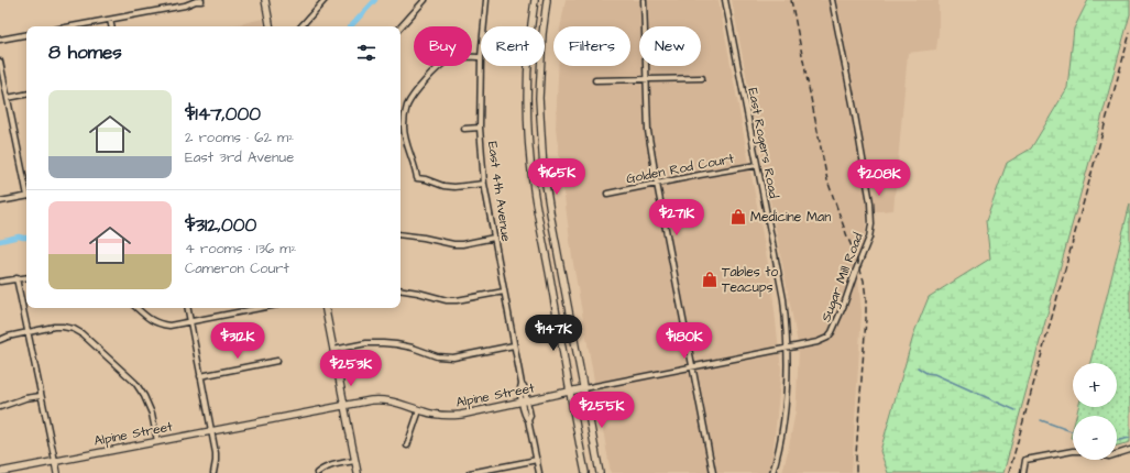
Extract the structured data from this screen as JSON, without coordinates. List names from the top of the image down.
{
  "streets": {
    "main road": ["Alpine Street"],
    "street": [
      "East Rogers Road",
      "Golden Rod Court",
      "East 4th Avenue",
      "Sugar Mill Road"
    ]
  },
  "crossings": [
    ["East Rogers Road", "Golden Rod Court"],
    ["East Rogers Road", "Sugar Mill Road"],
    ["East Rogers Road", "Alpine Street"],
    ["East 4th Avenue", "Alpine Street"],
    ["Sugar Mill Road", "Alpine Street"]
  ],
  "places": {
    "shop": ["Medicine Man", "Tables to Teacups"]
  },
  "page": {
    "chip": [
      "Buy",
      "Rent",
      "Filters",
      "New"
    ],
    "heading": "8 homes",
    "list": [
      {
        "name": "$147,000",
        "note": "2 rooms · 62 m² · East 3rd Avenue"
      },
      {
        "name": "$312,000",
        "note": "4 rooms · 136 m² · Cameron Court"
      }
    ],
    "price": [
      "$165K",
      "$208K",
      "$271K",
      "$147K",
      "$312K",
      "$180K",
      "$253K",
      "$255K"
    ],
    "map_buttons": ["+", "−"]
  }
}
